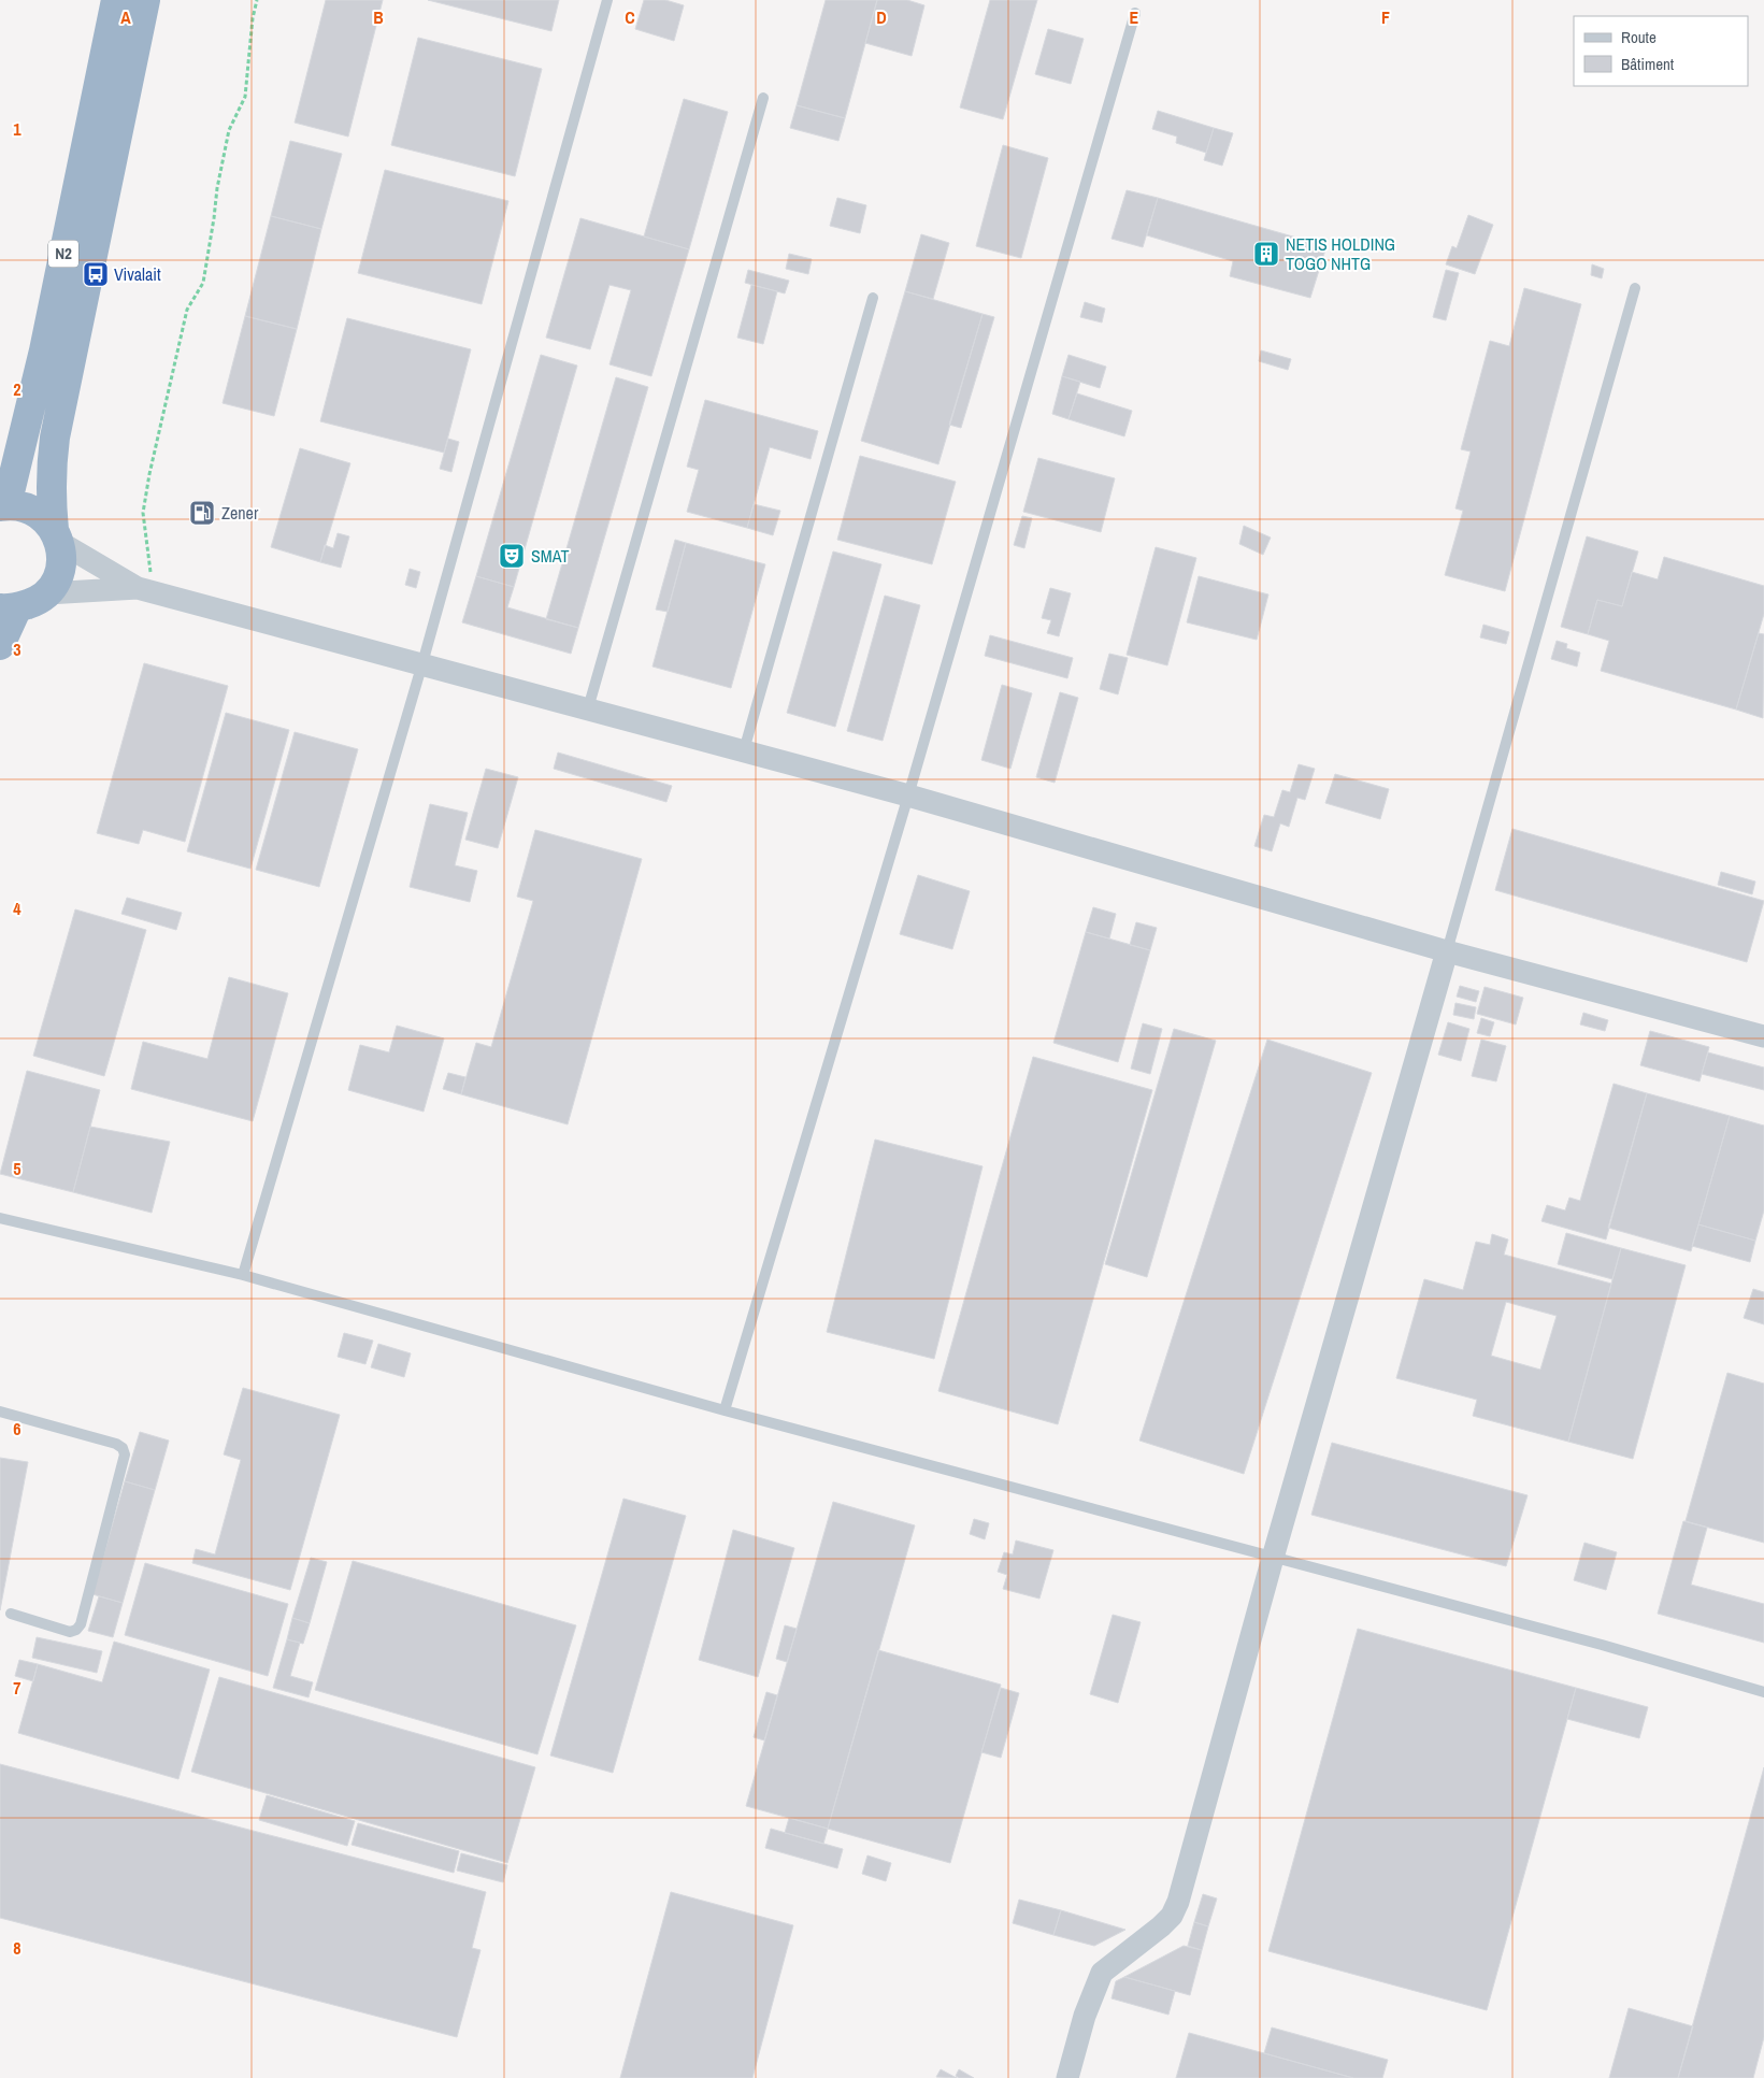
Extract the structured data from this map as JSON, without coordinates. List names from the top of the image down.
{
  "streets": {
    "highway": ["N2"]
  },
  "places": {
    "building": ["NETIS HOLDING TOGO NHTG"],
    "bus stop": ["Vivalait"],
    "fuel station": ["Zener"],
    "theatre": ["SMAT"]
  },
  "legend": ["Route", "Bâtiment"],
  "grid": {
    "columns": [
      "A",
      "B",
      "C",
      "D",
      "E",
      "F"
    ],
    "rows": [
      "1",
      "2",
      "3",
      "4",
      "5",
      "6",
      "7",
      "8"
    ]
  }
}
